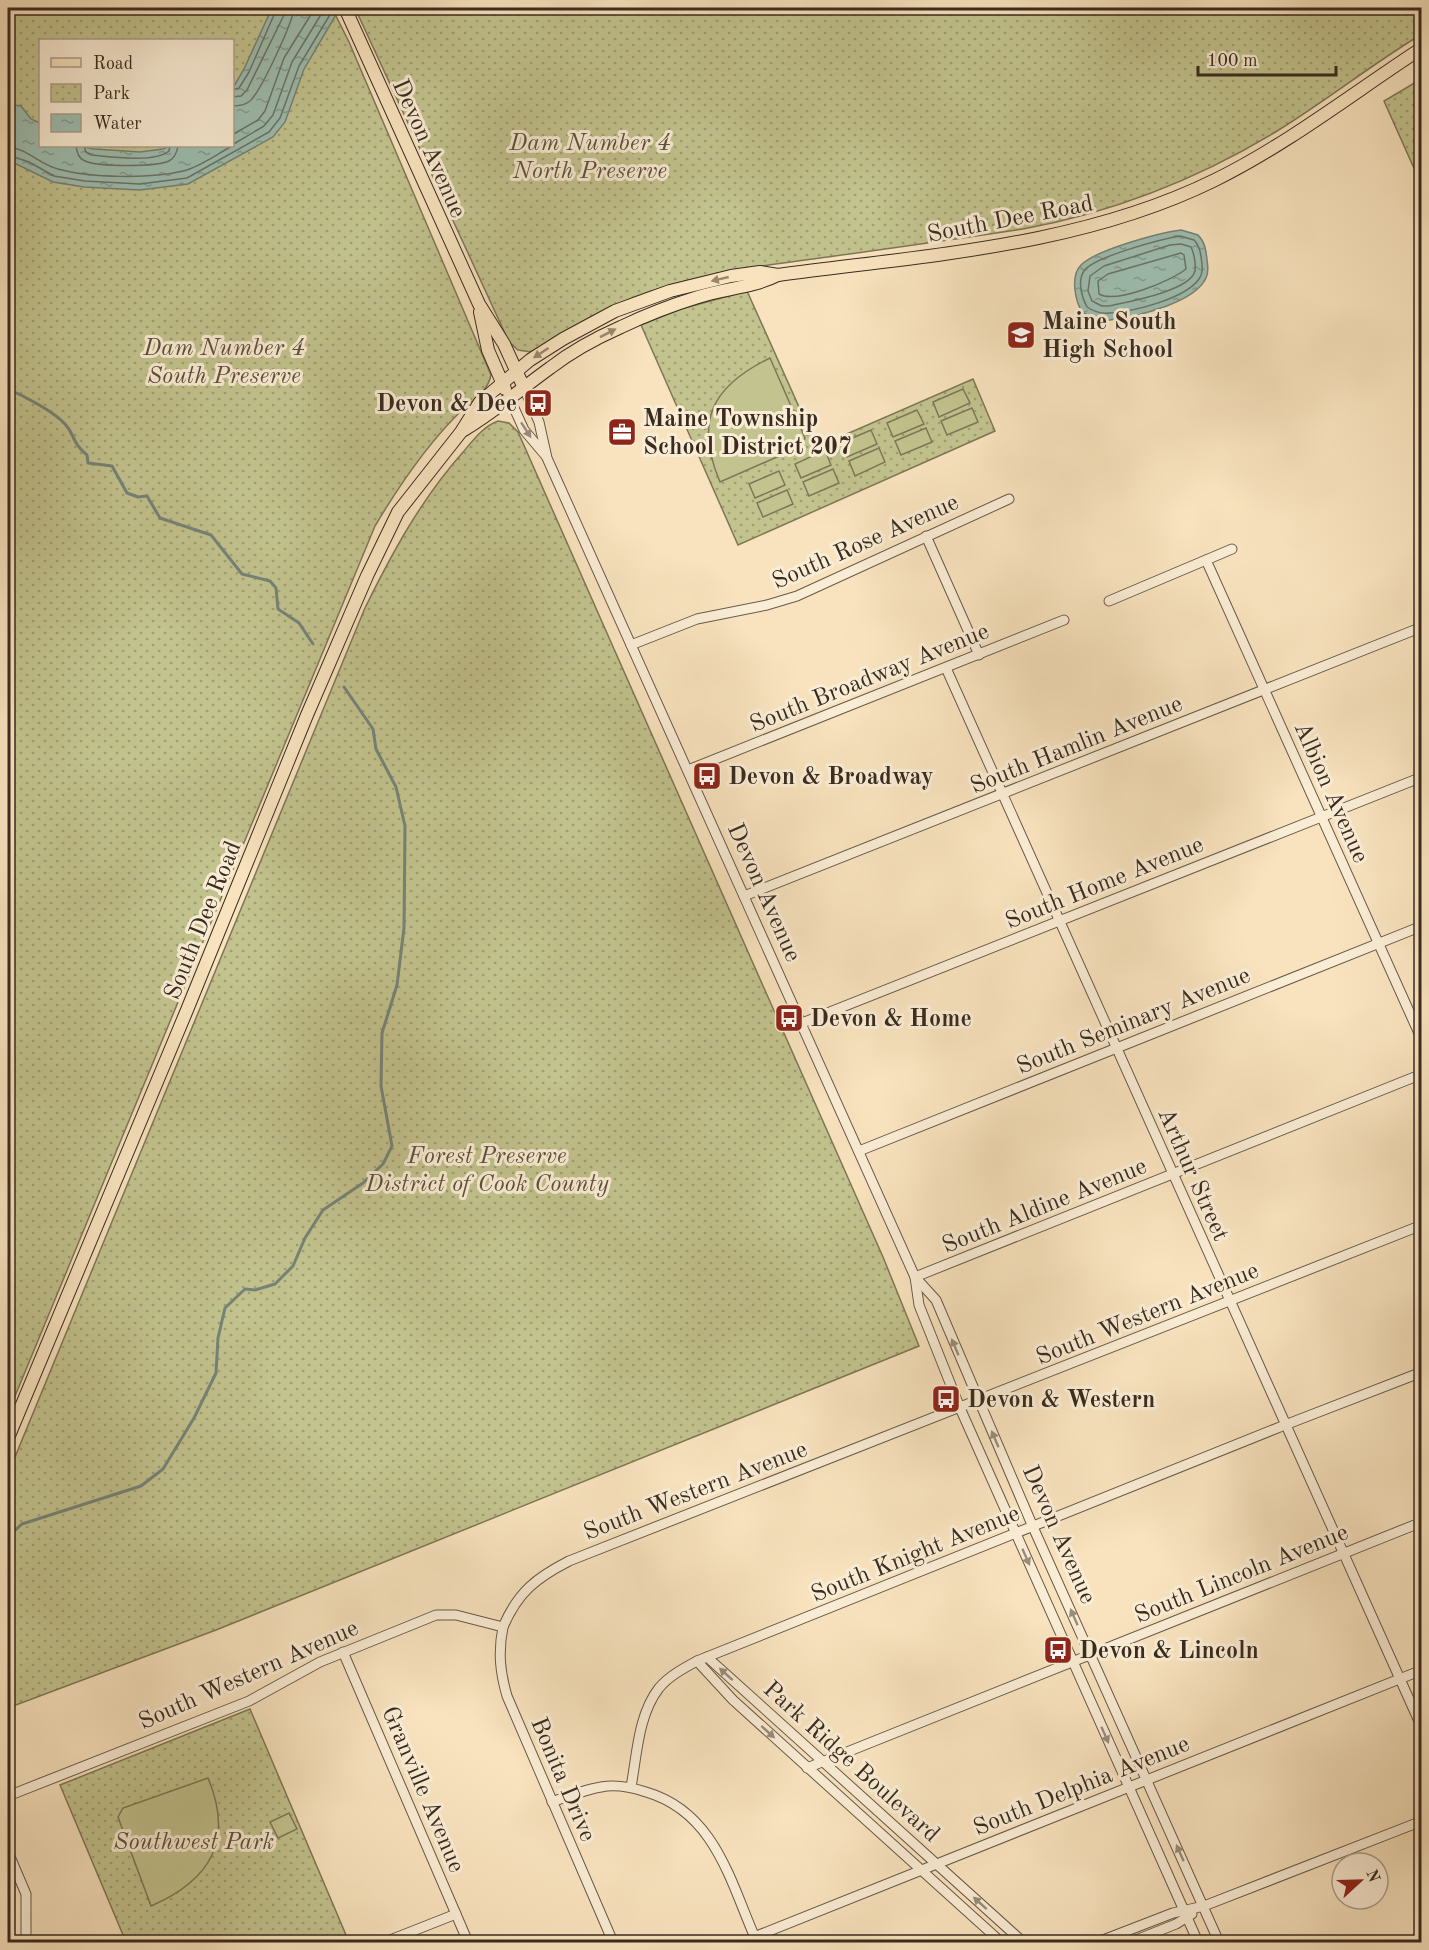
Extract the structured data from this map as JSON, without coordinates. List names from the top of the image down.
{
  "streets": {
    "main road": ["Devon Avenue", "South Dee Road"],
    "street": [
      "South Rose Avenue",
      "South Broadway Avenue",
      "South Hamlin Avenue",
      "Albion Avenue",
      "South Home Avenue",
      "South Seminary Avenue",
      "Arthur Street",
      "South Aldine Avenue",
      "South Western Avenue",
      "South Knight Avenue",
      "South Lincoln Avenue",
      "Park Ridge Boulevard",
      "Bonita Drive",
      "South Delphia Avenue",
      "Granville Avenue"
    ]
  },
  "crossings": [
    ["Devon Avenue", "South Dee Road"],
    ["Devon Avenue", "South Rose Avenue"],
    ["Devon Avenue", "South Broadway Avenue"],
    ["Devon Avenue", "South Hamlin Avenue"],
    ["Devon Avenue", "South Home Avenue"],
    ["Devon Avenue", "South Seminary Avenue"],
    ["Devon Avenue", "South Aldine Avenue"],
    ["Devon Avenue", "South Western Avenue"],
    ["Devon Avenue", "South Knight Avenue"],
    ["Devon Avenue", "South Lincoln Avenue"],
    ["Devon Avenue", "South Delphia Avenue"],
    ["South Broadway Avenue", "Arthur Street"],
    ["South Hamlin Avenue", "Albion Avenue"],
    ["South Hamlin Avenue", "Arthur Street"],
    ["Albion Avenue", "South Home Avenue"],
    ["Albion Avenue", "South Seminary Avenue"],
    ["South Home Avenue", "Arthur Street"],
    ["South Seminary Avenue", "Arthur Street"],
    ["Arthur Street", "South Aldine Avenue"],
    ["Arthur Street", "South Western Avenue"],
    ["Arthur Street", "South Knight Avenue"],
    ["Arthur Street", "South Lincoln Avenue"],
    ["Arthur Street", "South Delphia Avenue"],
    ["South Western Avenue", "Bonita Drive"],
    ["South Western Avenue", "Granville Avenue"],
    ["South Knight Avenue", "Park Ridge Boulevard"],
    ["South Lincoln Avenue", "Park Ridge Boulevard"],
    ["Park Ridge Boulevard", "South Delphia Avenue"]
  ],
  "parks": [
    "Dam Number 4 North Preserve",
    "Dam Number 4 South Preserve",
    "Forest Preserve District of Cook County",
    "Southwest Park"
  ],
  "places": {
    "school or university": ["Maine South High School"],
    "bus stop": [
      "Devon & Dee",
      "Devon & Broadway",
      "Devon & Home",
      "Devon & Western",
      "Devon & Lincoln"
    ],
    "office": ["Maine Township School District 207"]
  },
  "legend": ["Road", "Park", "Water"],
  "scale_bar": "100 m",
  "north": "right"
}
